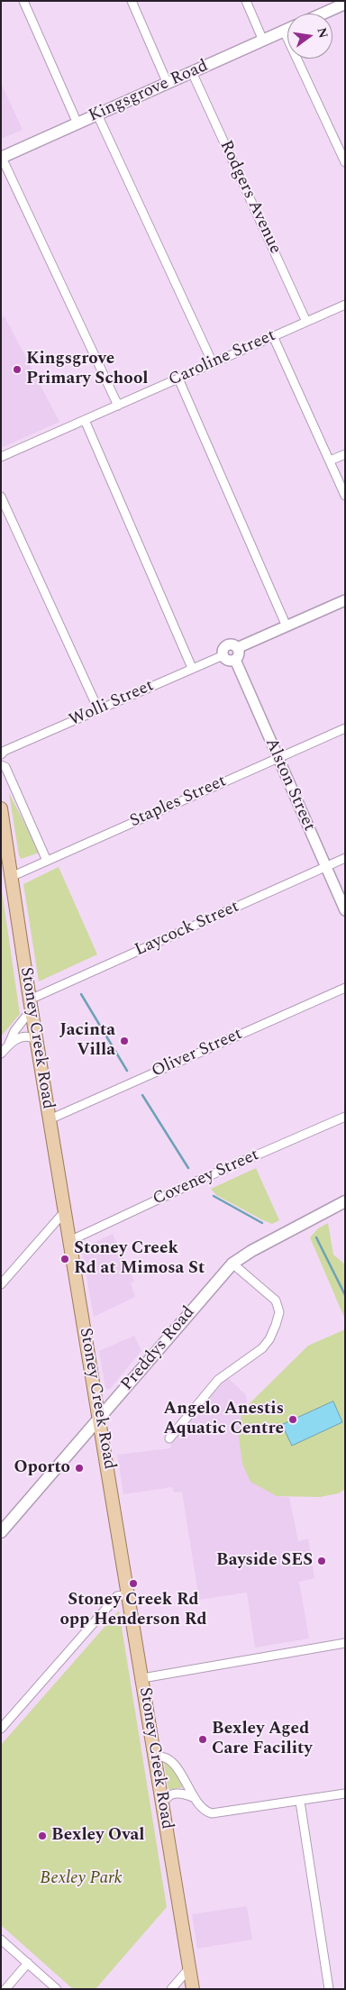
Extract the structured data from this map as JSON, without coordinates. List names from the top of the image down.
{
  "streets": {
    "main road": ["Kingsgrove Road", "Stoney Creek Road", "Preddys Road"],
    "street": [
      "Rodgers Avenue",
      "Caroline Street",
      "Wolli Street",
      "Alston Street",
      "Staples Street",
      "Laycock Street",
      "Oliver Street",
      "Coveney Street"
    ]
  },
  "crossings": [
    ["Kingsgrove Road", "Rodgers Avenue"],
    ["Rodgers Avenue", "Caroline Street"],
    ["Wolli Street", "Alston Street"],
    ["Alston Street", "Staples Street"],
    ["Alston Street", "Laycock Street"],
    ["Staples Street", "Stoney Creek Road"],
    ["Laycock Street", "Stoney Creek Road"],
    ["Stoney Creek Road", "Oliver Street"],
    ["Stoney Creek Road", "Coveney Street"],
    ["Stoney Creek Road", "Preddys Road"]
  ],
  "parks": ["Bexley Park"],
  "places": [
    "Kingsgrove Primary School",
    "Jacinta Villa",
    "Stoney Creek Rd at Mimosa St",
    "Angelo Anestis Aquatic Centre",
    "Oporto",
    "Bayside SES",
    "Stoney Creek Rd opp Henderson Rd",
    "Bexley Aged Care Facility",
    "Bexley Oval"
  ],
  "north": "right"
}
